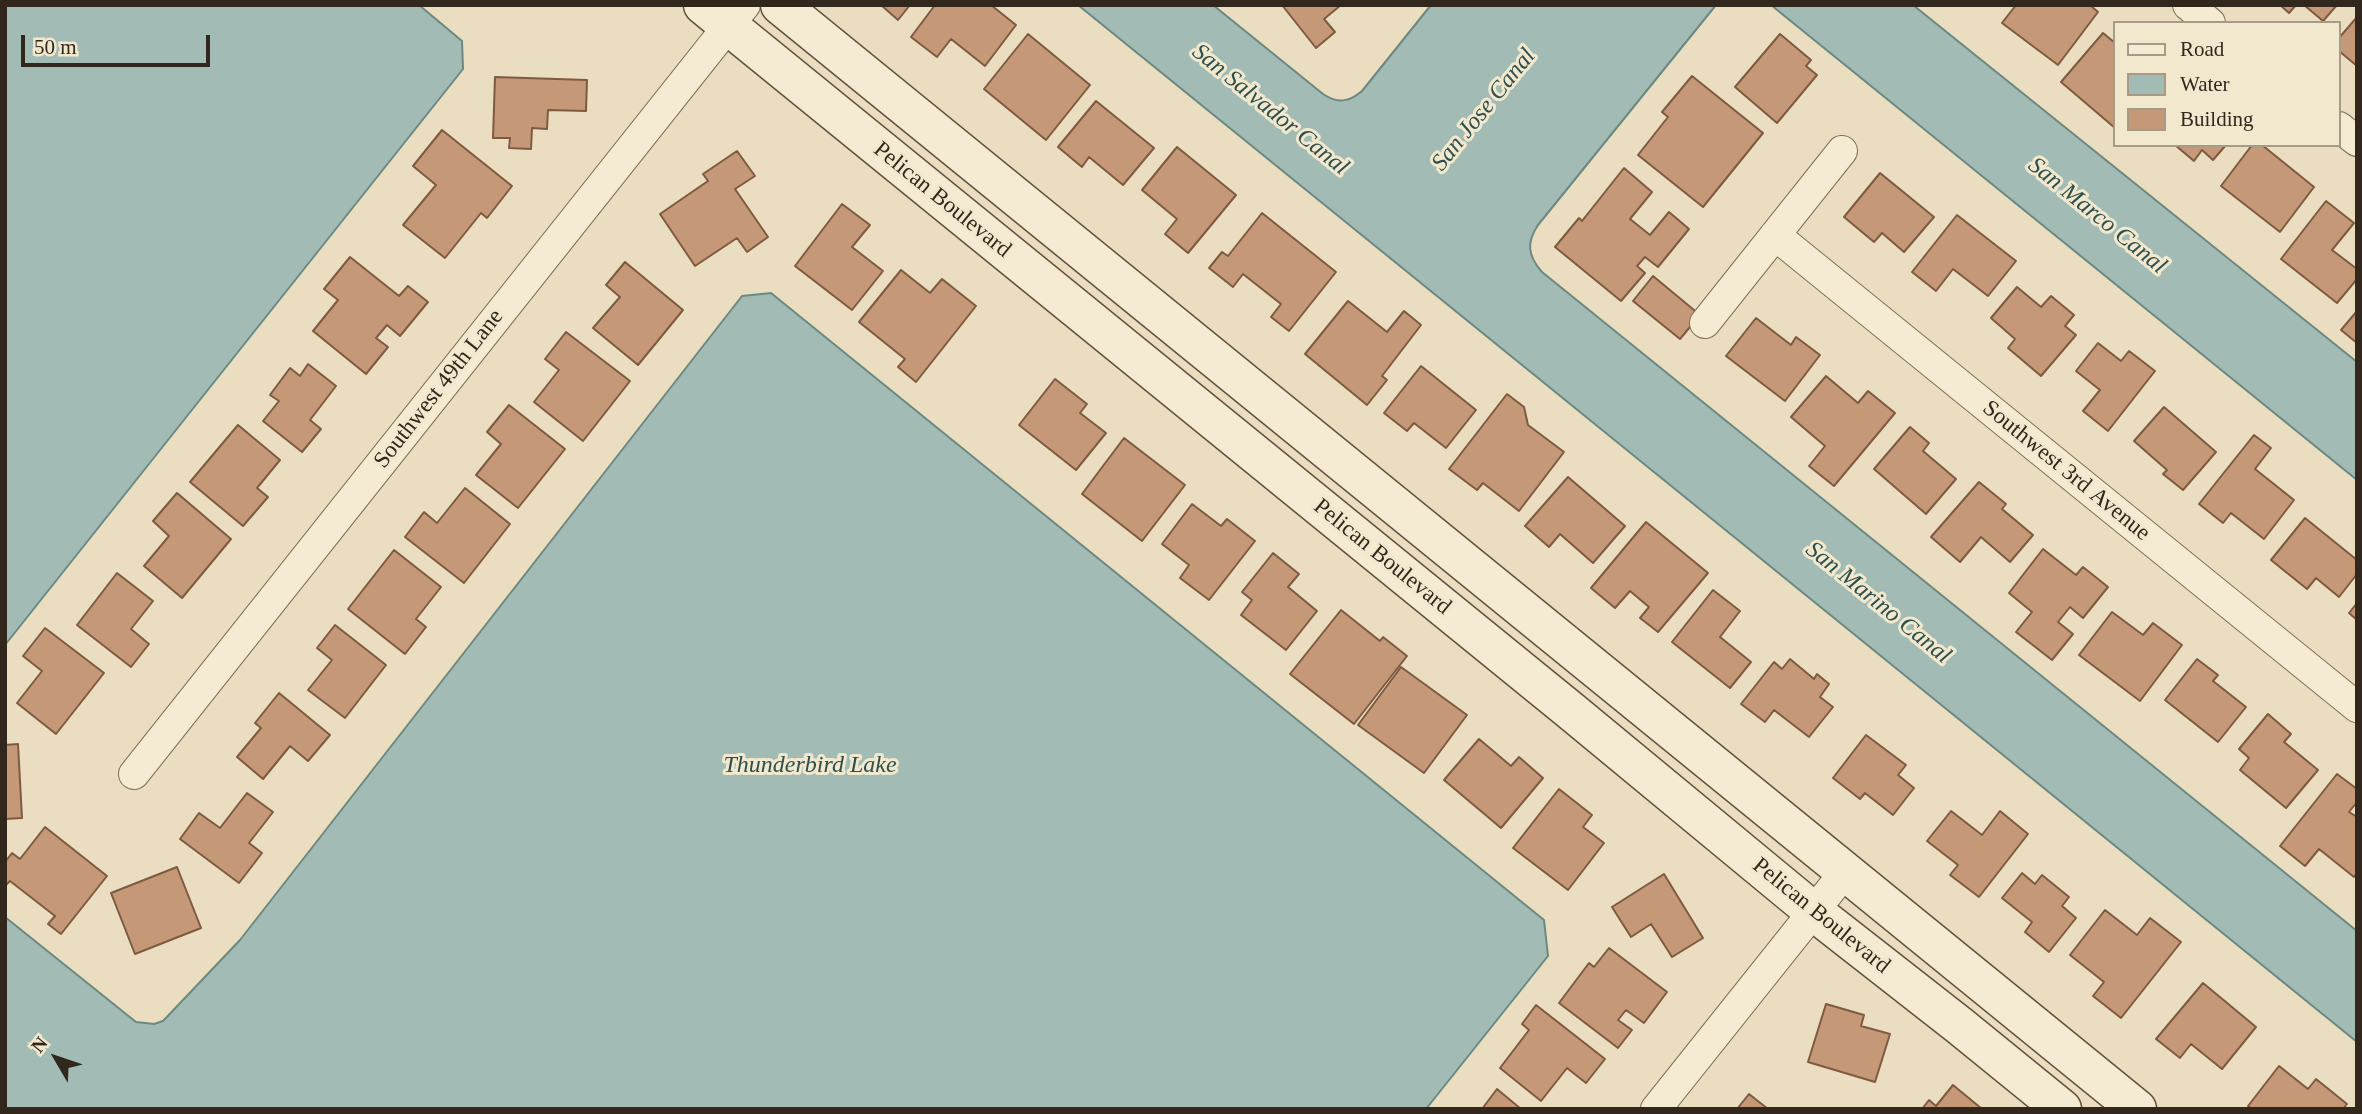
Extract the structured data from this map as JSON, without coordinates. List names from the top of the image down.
{
  "streets": {
    "street": ["Pelican Boulevard", "Southwest 49th Lane", "Southwest 3rd Avenue"]
  },
  "crossings": [
    ["Pelican Boulevard", "Southwest 49th Lane"]
  ],
  "water": [
    "San Salvador Canal",
    "San Jose Canal",
    "San Marco Canal",
    "San Marino Canal",
    "Thunderbird Lake"
  ],
  "legend": ["Road", "Water", "Building"],
  "scale_bar": "50 m",
  "north": "top left"
}
